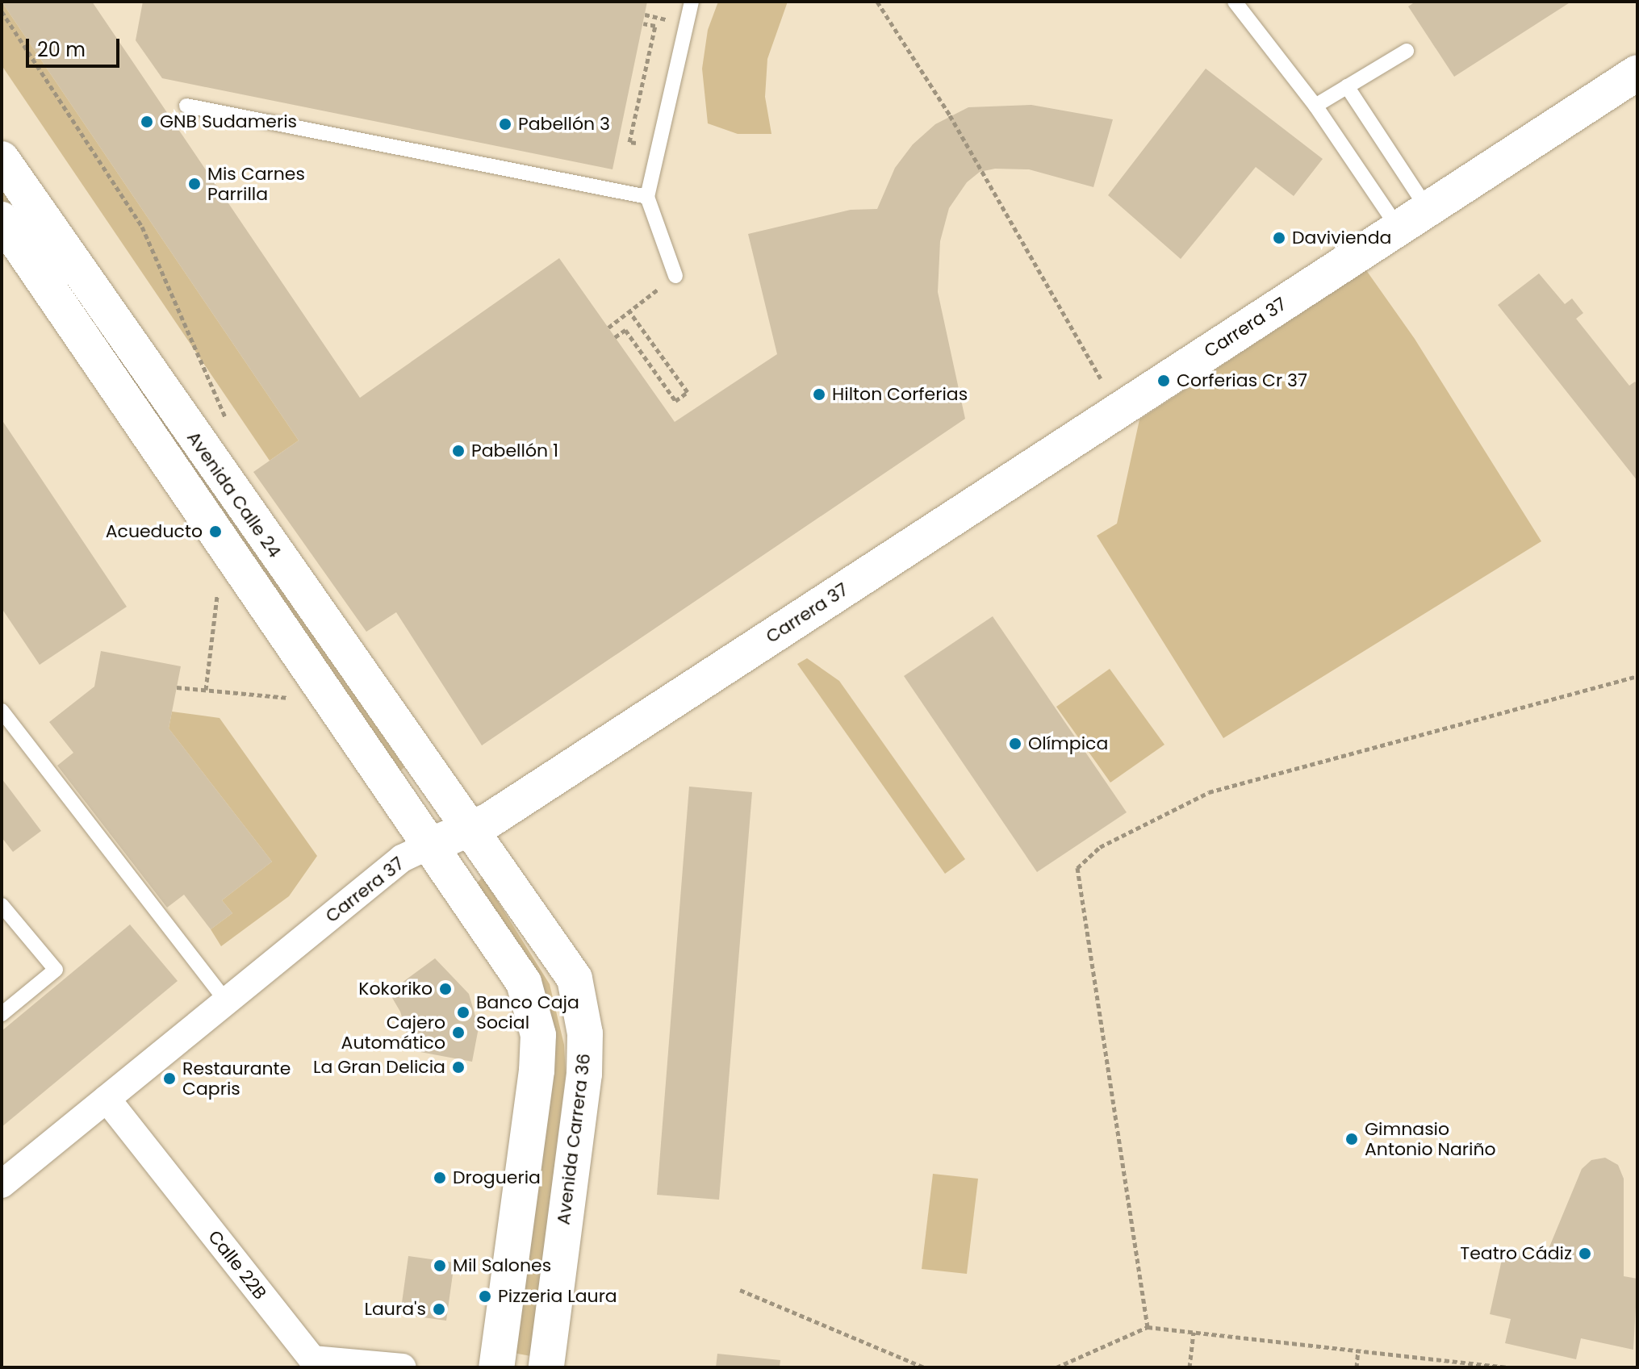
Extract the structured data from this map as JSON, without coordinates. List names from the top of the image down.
{
  "streets": {
    "main road": ["Carrera 37", "Avenida Calle 24", "Avenida Carrera 36"],
    "street": ["Calle 22B"]
  },
  "crossings": [
    ["Carrera 37", "Avenida Calle 24"],
    ["Carrera 37", "Avenida Carrera 36"],
    ["Carrera 37", "Calle 22B"],
    ["Avenida Calle 24", "Avenida Carrera 36"]
  ],
  "places": [
    "GNB Sudameris",
    "Pabellón 3",
    "Mis Carnes Parrilla",
    "Davivienda",
    "Corferias Cr 37",
    "Hilton Corferias",
    "Pabellón 1",
    "Acueducto",
    "Olímpica",
    "Kokoriko",
    "Banco Caja Social",
    "Cajero Automático",
    "La Gran Delicia",
    "Restaurante Capris",
    "Gimnasio Antonio Nariño",
    "Drogueria",
    "Teatro Cádiz",
    "Mil Salones",
    "Pizzeria Laura",
    "Laura's"
  ],
  "scale_bar": "20 m"
}
